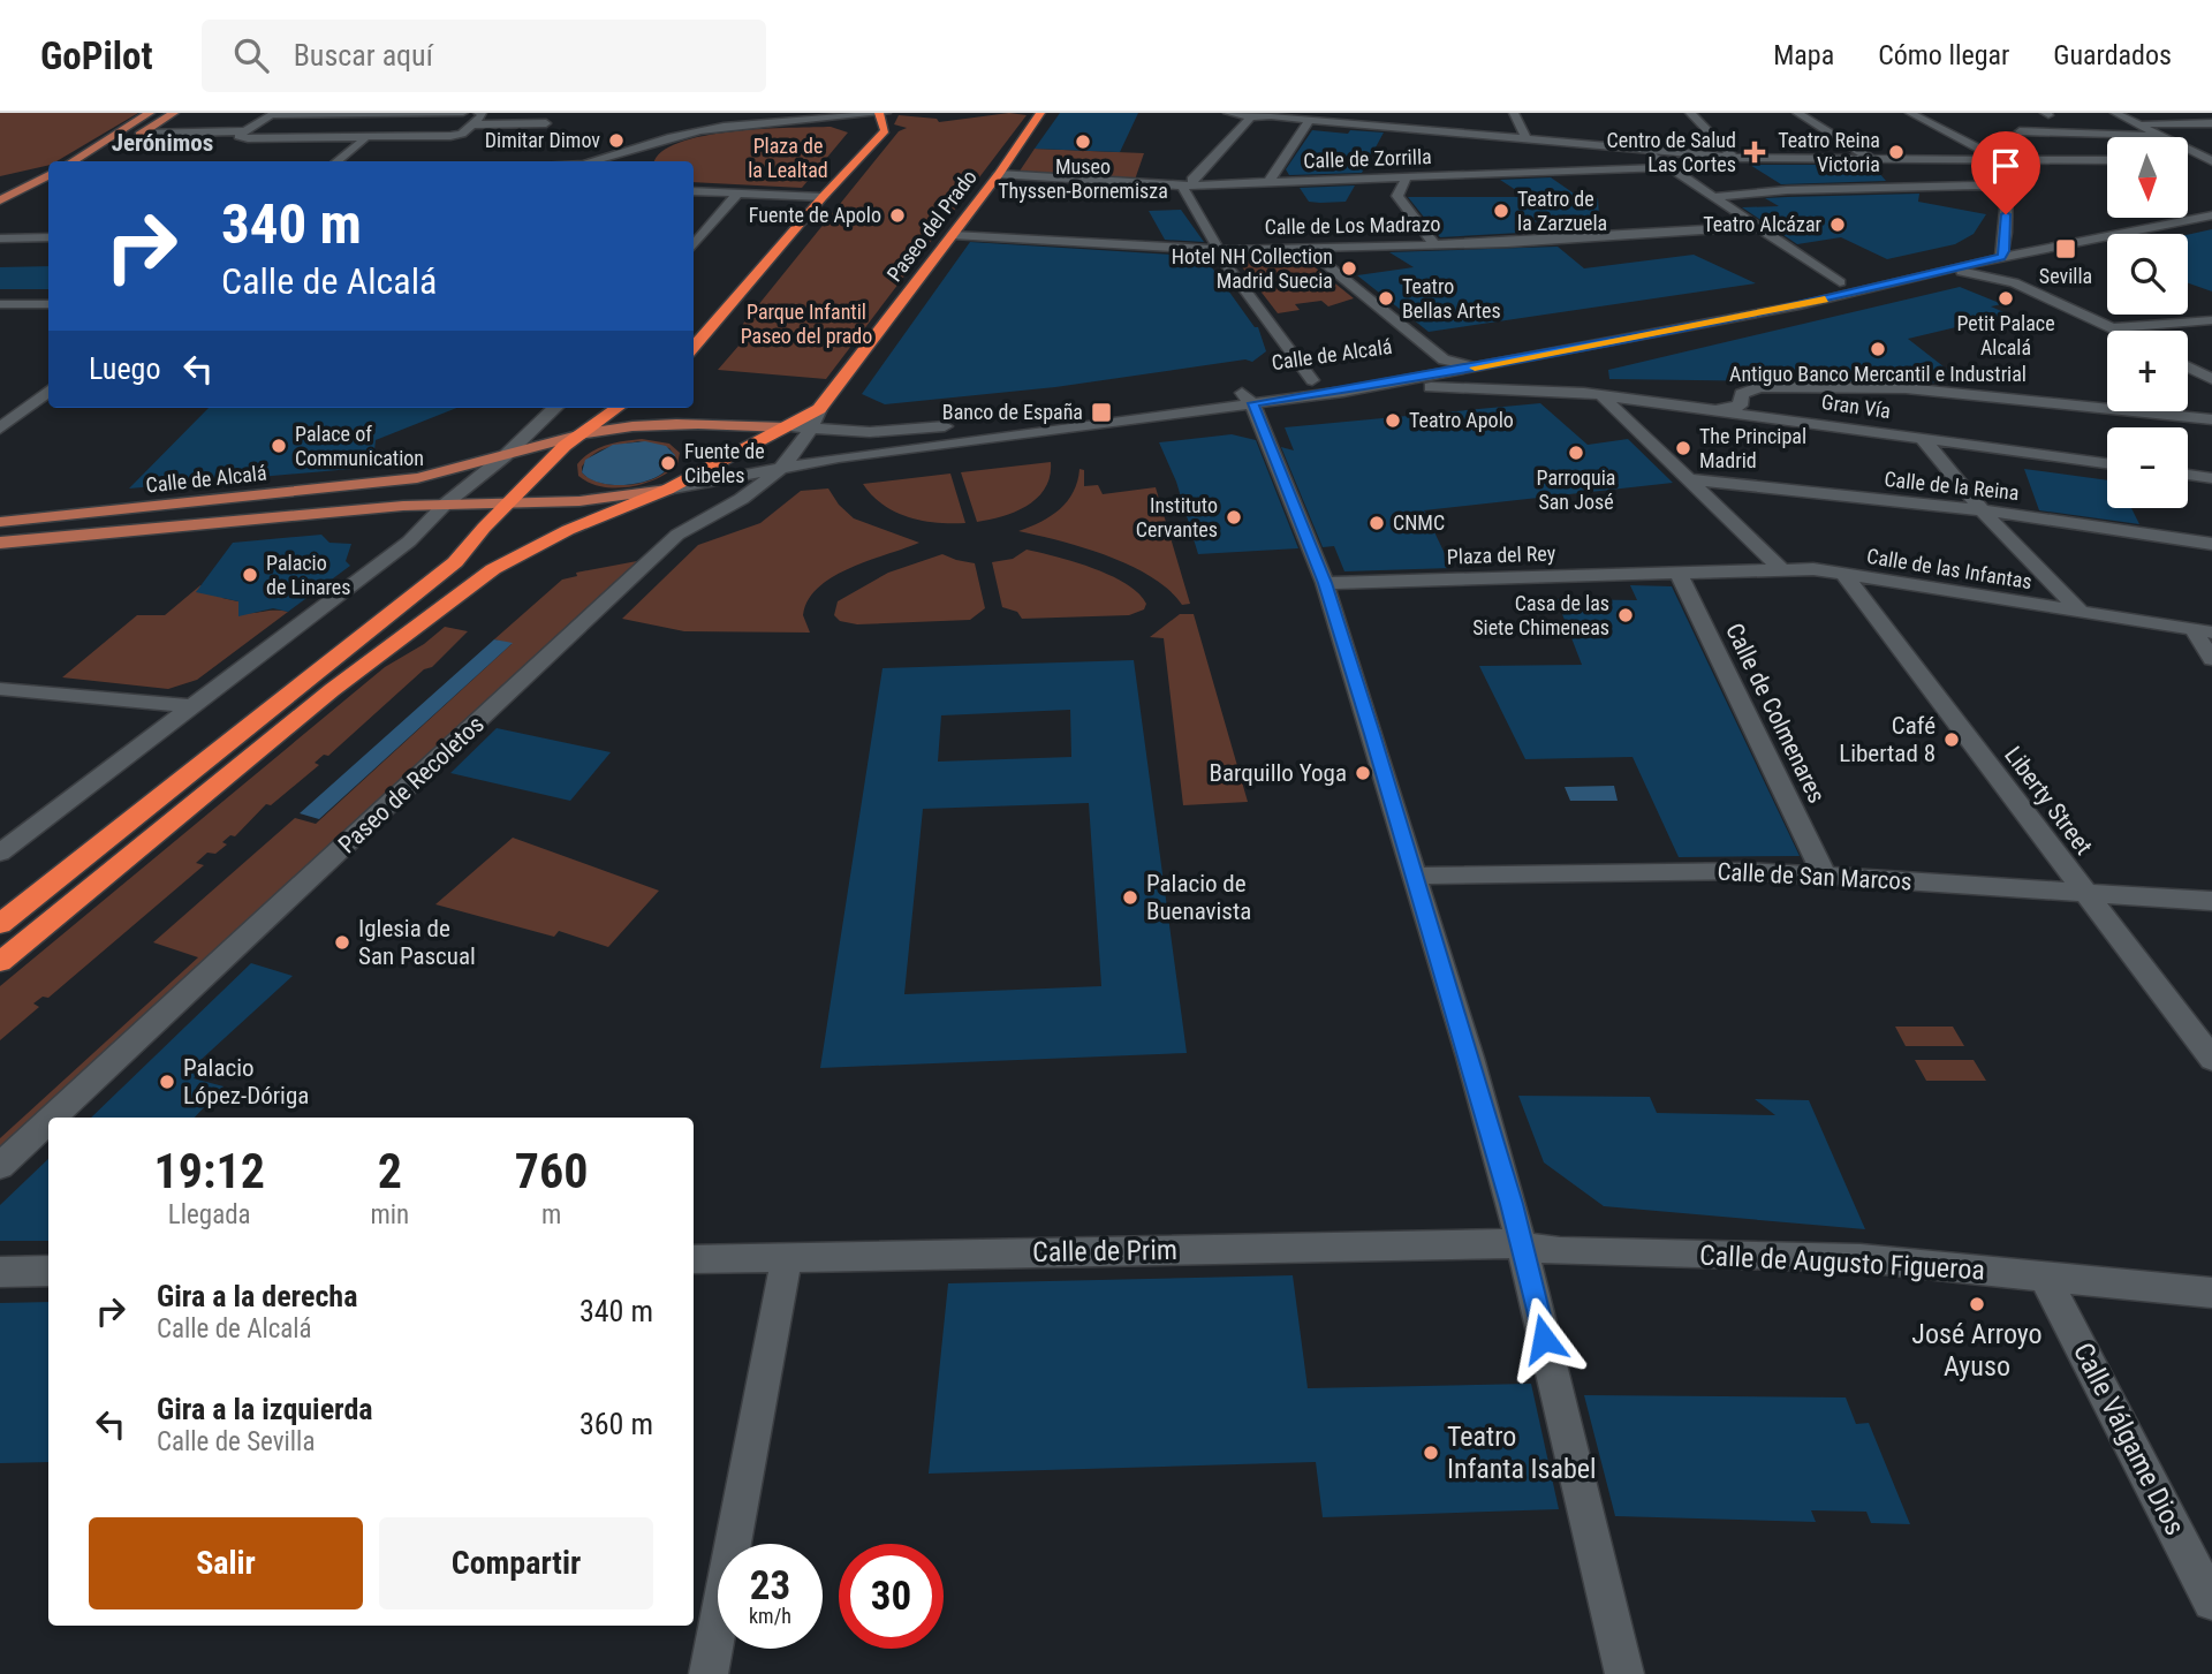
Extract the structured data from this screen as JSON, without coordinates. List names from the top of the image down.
{
  "streets": {
    "highway": ["Paseo del Prado"],
    "main road": ["Calle de Alcalá"],
    "street": [
      "Calle de Zorrilla",
      "Calle de Los Madrazo",
      "Gran Vía",
      "Calle de la Reina",
      "Plaza del Rey",
      "Calle de las Infantas",
      "Calle de Colmenares",
      "Paseo de Recoletos",
      "Liberty Street",
      "Calle de San Marcos",
      "Calle de Prim",
      "Calle de Augusto Figueroa",
      "Calle Válgame Dios"
    ]
  },
  "crossings": [
    ["Calle de Zorrilla", "Paseo del Prado"],
    ["Paseo del Prado", "Calle de Los Madrazo"],
    ["Paseo del Prado", "Calle de Alcalá"],
    ["Paseo del Prado", "Paseo de Recoletos"],
    ["Calle de Alcalá", "Gran Vía"],
    ["Calle de Alcalá", "Paseo de Recoletos"],
    ["Plaza del Rey", "Calle de las Infantas"],
    ["Plaza del Rey", "Calle de Colmenares"],
    ["Calle de las Infantas", "Calle de Colmenares"],
    ["Calle de las Infantas", "Liberty Street"],
    ["Calle de Colmenares", "Calle de San Marcos"],
    ["Liberty Street", "Calle de San Marcos"],
    ["Calle de Prim", "Calle de Augusto Figueroa"],
    ["Calle de Augusto Figueroa", "Calle Válgame Dios"]
  ],
  "districts": ["Jerónimos"],
  "parks": ["Plaza de la Lealtad", "Parque Infantil Paseo del prado"],
  "places": {
    "other": [
      "Dimitar Dimov",
      "Museo Thyssen-Bornemisza",
      "Teatro Reina Victoria",
      "Teatro de la Zarzuela",
      "Fuente de Apolo",
      "Teatro Alcázar",
      "Hotel NH Collection Madrid Suecia",
      "Teatro Bellas Artes",
      "Petit Palace Alcalá",
      "Antiguo Banco Mercantil e Industrial",
      "Teatro Apolo",
      "Palace of Communication",
      "The Principal Madrid",
      "Parroquia San José",
      "Fuente de Cibeles",
      "Instituto Cervantes",
      "CNMC",
      "Palacio de Linares",
      "Casa de las Siete Chimeneas",
      "Café Libertad 8",
      "Barquillo Yoga",
      "Palacio de Buenavista",
      "Iglesia de San Pascual",
      "Palacio López-Dóriga",
      "José Arroyo Ayuso",
      "Teatro Infanta Isabel"
    ],
    "health": ["Centro de Salud Las Cortes"],
    "transit": ["Sevilla", "Banco de España"]
  },
  "north": "bottom",
  "page": {
    "header": "GoPilot",
    "search": "Buscar aquí",
    "nav": ["Mapa", "Cómo llegar", "Guardados"],
    "map_buttons": ["+", "−"],
    "turn": ["340 m", "Calle de Alcalá"],
    "then": "Luego",
    "eta": [
      "19:12",
      "Llegada",
      "2",
      "min",
      "760",
      "m"
    ],
    "list": [
      {
        "name": "Gira a la derecha",
        "note": "Calle de Alcalá",
        "value": "340 m"
      },
      {
        "name": "Gira a la izquierda",
        "note": "Calle de Sevilla",
        "value": "360 m"
      }
    ],
    "buttons": ["Salir", "Compartir"],
    "speed": "23 km/h",
    "limit": "30"
  }
}
